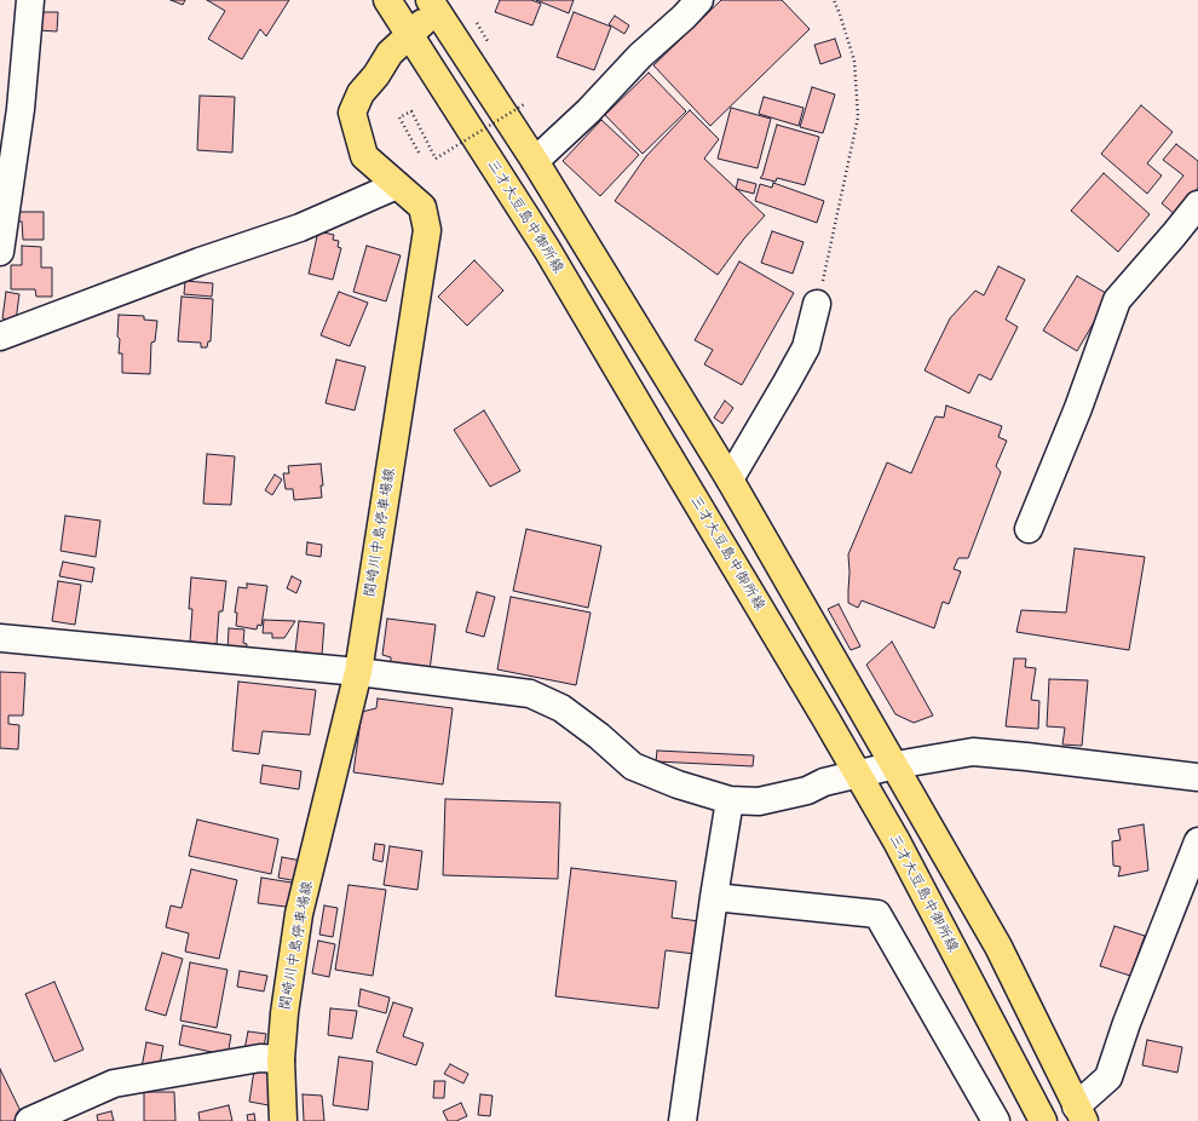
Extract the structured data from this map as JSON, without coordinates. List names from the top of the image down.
{
  "streets": {
    "main road": ["三才大豆島中御所線", "関崎川中島停車場線"]
  },
  "crossings": [
    ["三才大豆島中御所線", "関崎川中島停車場線"]
  ]
}
